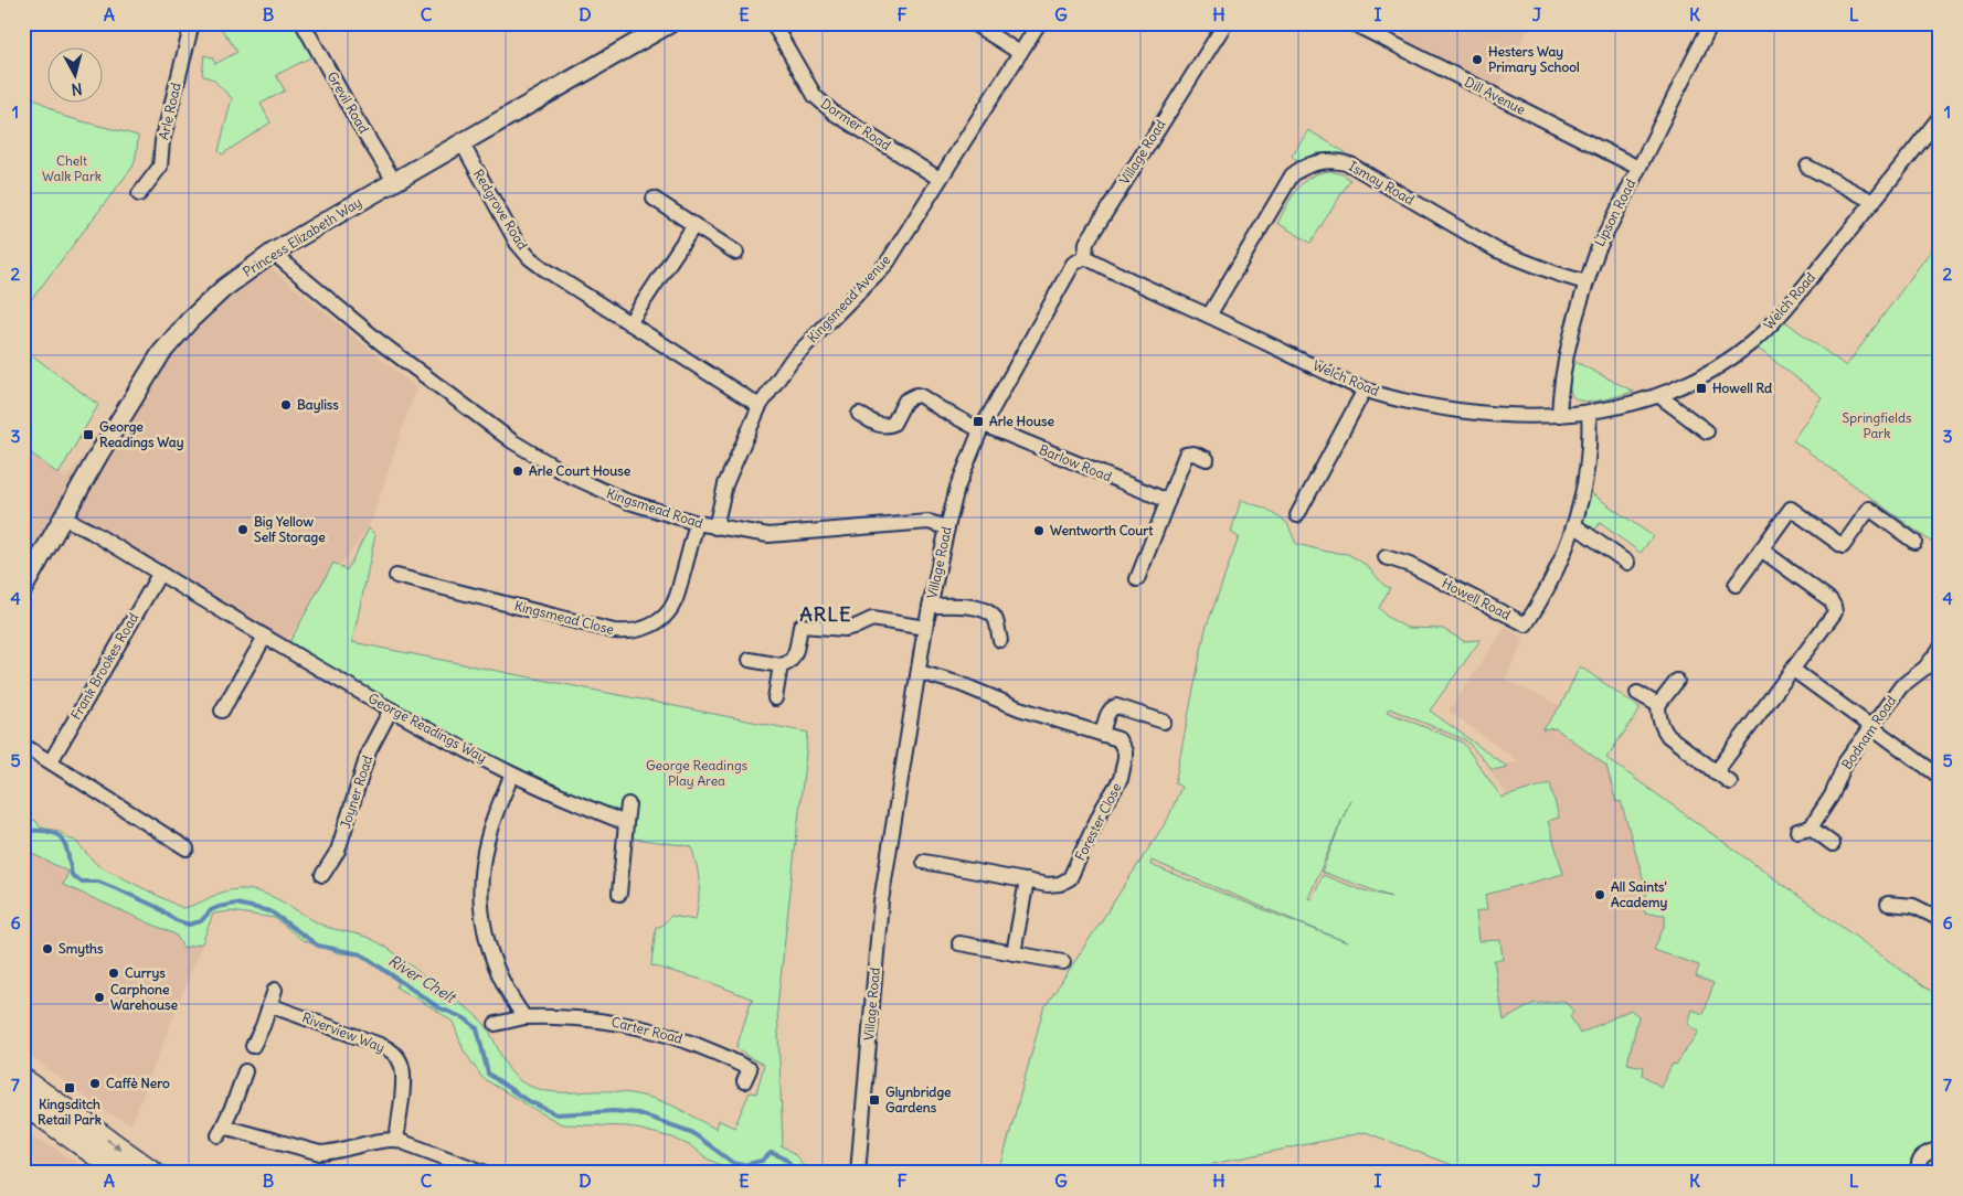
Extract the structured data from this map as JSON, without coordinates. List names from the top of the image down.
{
  "streets": {
    "main road": ["Princess Elizabeth Way"],
    "street": [
      "Dill Avenue",
      "Grevil Road",
      "Arle Road",
      "Dormer Road",
      "Village Road",
      "Ismay Road",
      "Redgrove Road",
      "Lipson Road",
      "Kingsmead Avenue",
      "Welch Road",
      "Barlow Road",
      "Kingsmead Road",
      "Howell Road",
      "Kingsmead Close",
      "Frank Brookes Road",
      "George Readings Way",
      "Bodnam Road",
      "Joyner Road",
      "Forester Close",
      "Carter Road",
      "Riverview Way"
    ]
  },
  "crossings": [
    ["Dill Avenue", "Lipson Road"],
    ["Grevil Road", "Princess Elizabeth Way"],
    ["Dormer Road", "Kingsmead Avenue"],
    ["Village Road", "Welch Road"],
    ["Village Road", "Barlow Road"],
    ["Village Road", "Kingsmead Road"],
    ["Village Road", "Forester Close"],
    ["Ismay Road", "Lipson Road"],
    ["Ismay Road", "Welch Road"],
    ["Redgrove Road", "Princess Elizabeth Way"],
    ["Redgrove Road", "Kingsmead Avenue"],
    ["Lipson Road", "Welch Road"],
    ["Princess Elizabeth Way", "Kingsmead Road"],
    ["Princess Elizabeth Way", "George Readings Way"],
    ["Kingsmead Avenue", "Kingsmead Road"],
    ["Welch Road", "Howell Road"],
    ["Kingsmead Road", "Kingsmead Close"],
    ["Frank Brookes Road", "George Readings Way"],
    ["George Readings Way", "Joyner Road"]
  ],
  "districts": ["ARLE"],
  "water": ["River Chelt"],
  "parks": ["Chelt Walk Park", "Springfields Park", "George Readings Play Area"],
  "places": {
    "other": [
      "Hesters Way Primary School",
      "Bayliss",
      "Arle Court House",
      "Big Yellow Self Storage",
      "Wentworth Court",
      "All Saints' Academy",
      "Smyths",
      "Currys",
      "Carphone Warehouse",
      "Caffè Nero"
    ],
    "transit": [
      "Howell Rd",
      "Arle House",
      "George Readings Way",
      "Kingsditch Retail Park",
      "Glynbridge Gardens"
    ]
  },
  "north": "bottom",
  "grid": {
    "columns": [
      "A",
      "B",
      "C",
      "D",
      "E",
      "F",
      "G",
      "H",
      "I",
      "J",
      "K",
      "L"
    ],
    "rows": [
      "1",
      "2",
      "3",
      "4",
      "5",
      "6",
      "7"
    ]
  }
}
